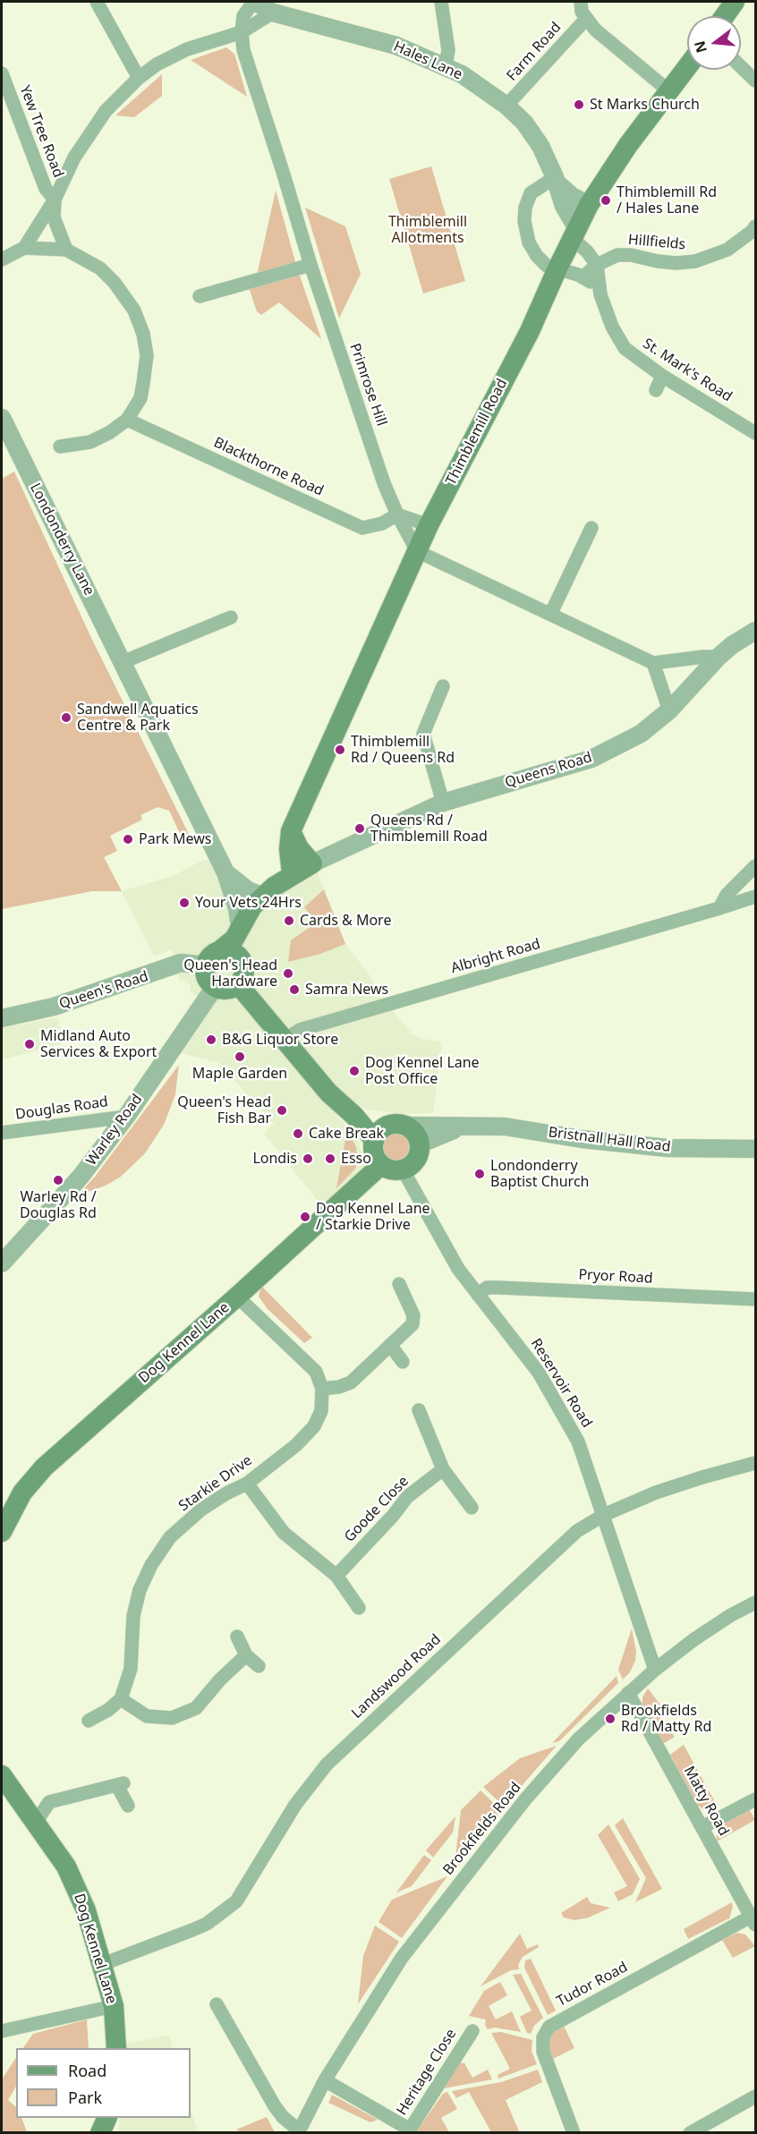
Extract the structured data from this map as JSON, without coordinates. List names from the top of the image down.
{
  "streets": {
    "main road": ["Thimblemill Road", "Dog Kennel Lane"],
    "street": [
      "Farm Road",
      "Hales Lane",
      "Yew Tree Road",
      "Hillfields",
      "St. Mark's Road",
      "Primrose Hill",
      "Blackthorne Road",
      "Londonderry Lane",
      "Queens Road",
      "Albright Road",
      "Queen's Road",
      "Douglas Road",
      "Warley Road",
      "Bristnall Hall Road",
      "Pryor Road",
      "Reservoir Road",
      "Starkie Drive",
      "Goode Close",
      "Landswood Road",
      "Matty Road",
      "Brookfields Road",
      "Tudor Road",
      "Heritage Close"
    ]
  },
  "crossings": [
    ["Farm Road", "Hales Lane"],
    ["Hales Lane", "St. Mark's Road"],
    ["Hales Lane", "Primrose Hill"],
    ["Hales Lane", "Thimblemill Road"],
    ["Hillfields", "St. Mark's Road"],
    ["St. Mark's Road", "Thimblemill Road"],
    ["Primrose Hill", "Blackthorne Road"],
    ["Queen's Road", "Warley Road"],
    ["Douglas Road", "Warley Road"],
    ["Bristnall Hall Road", "Dog Kennel Lane"],
    ["Bristnall Hall Road", "Reservoir Road"],
    ["Pryor Road", "Reservoir Road"],
    ["Dog Kennel Lane", "Reservoir Road"],
    ["Dog Kennel Lane", "Landswood Road"],
    ["Reservoir Road", "Landswood Road"],
    ["Reservoir Road", "Brookfields Road"],
    ["Matty Road", "Brookfields Road"],
    ["Matty Road", "Tudor Road"],
    ["Brookfields Road", "Heritage Close"]
  ],
  "parks": ["Thimblemill Allotments"],
  "places": [
    "St Marks Church",
    "Thimblemill Rd / Hales Lane",
    "Sandwell Aquatics Centre & Park",
    "Thimblemill Rd / Queens Rd",
    "Queens Rd / Thimblemill Road",
    "Park Mews",
    "Your Vets 24Hrs",
    "Cards & More",
    "Queen's Head Hardware",
    "Samra News",
    "B&G Liquor Store",
    "Midland Auto Services & Export",
    "Maple Garden",
    "Dog Kennel Lane Post Office",
    "Queen's Head Fish Bar",
    "Cake Break",
    "Londis",
    "Esso",
    "Londonderry Baptist Church",
    "Warley Rd / Douglas Rd",
    "Dog Kennel Lane / Starkie Drive",
    "Brookfields Rd / Matty Rd"
  ],
  "legend": ["Road", "Park"],
  "north": "left"
}
